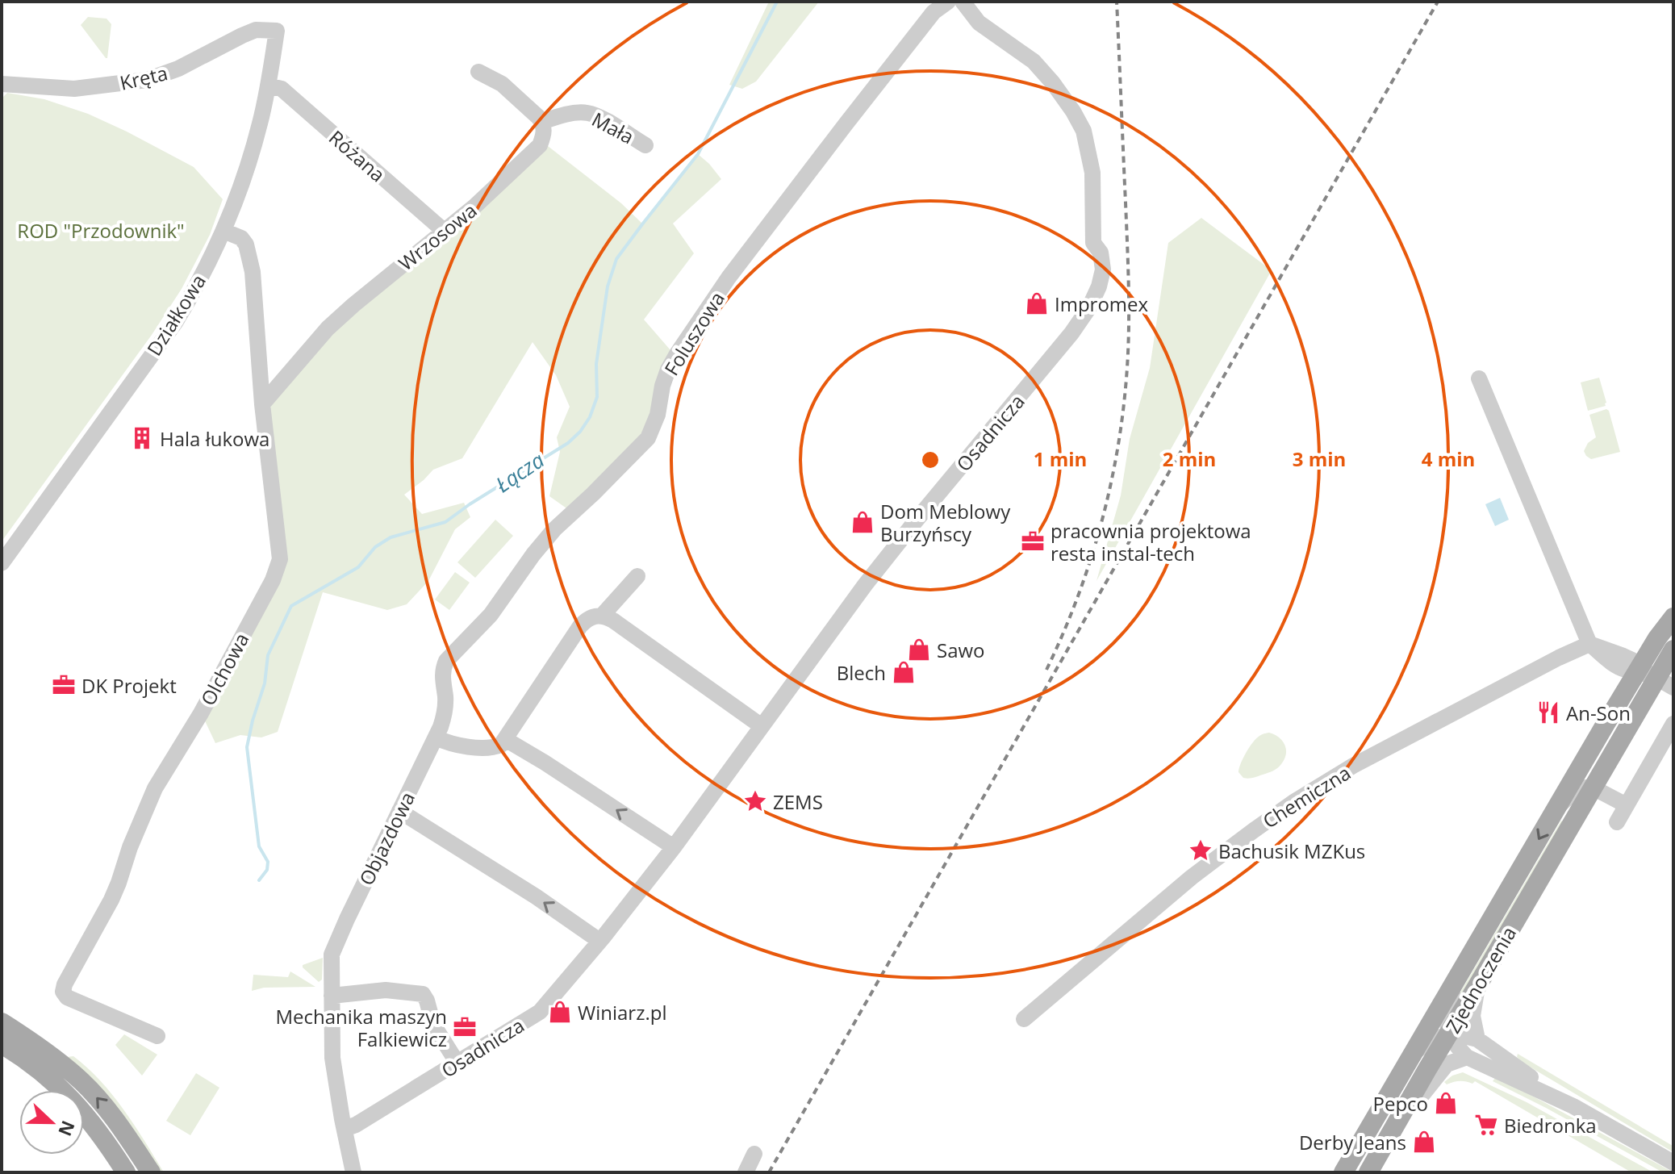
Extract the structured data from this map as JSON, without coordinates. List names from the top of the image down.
{
  "streets": {
    "main road": ["Zjednoczenia"],
    "street": [
      "Kręta",
      "Mała",
      "Różana",
      "Wrzosowa",
      "Działkowa",
      "Foluszowa",
      "Osadnicza",
      "Olchowa",
      "Chemiczna",
      "Objazdowa"
    ]
  },
  "crossings": [
    ["Kręta", "Działkowa"],
    ["Mała", "Wrzosowa"],
    ["Różana", "Wrzosowa"],
    ["Różana", "Działkowa"],
    ["Wrzosowa", "Olchowa"],
    ["Działkowa", "Olchowa"],
    ["Foluszowa", "Objazdowa"],
    ["Osadnicza", "Objazdowa"]
  ],
  "water": ["Łącza"],
  "parks": ["ROD \"Przodownik\""],
  "places": {
    "shop": [
      "Impromex",
      "Dom Meblowy Burzyńscy",
      "Sawo",
      "Blech",
      "Winiarz.pl",
      "Pepco",
      "Derby Jeans"
    ],
    "building": ["Hala łukowa"],
    "office": ["pracownia projektowa resta instal-tech", "DK Projekt", "Mechanika maszyn Falkiewicz"],
    "restaurant": ["An-Son"],
    "place": ["ZEMS", "Bachusik MZKus"],
    "supermarket": ["Biedronka"]
  },
  "north": "right",
  "rings": [
    "1 min",
    "2 min",
    "3 min",
    "4 min"
  ]
}
